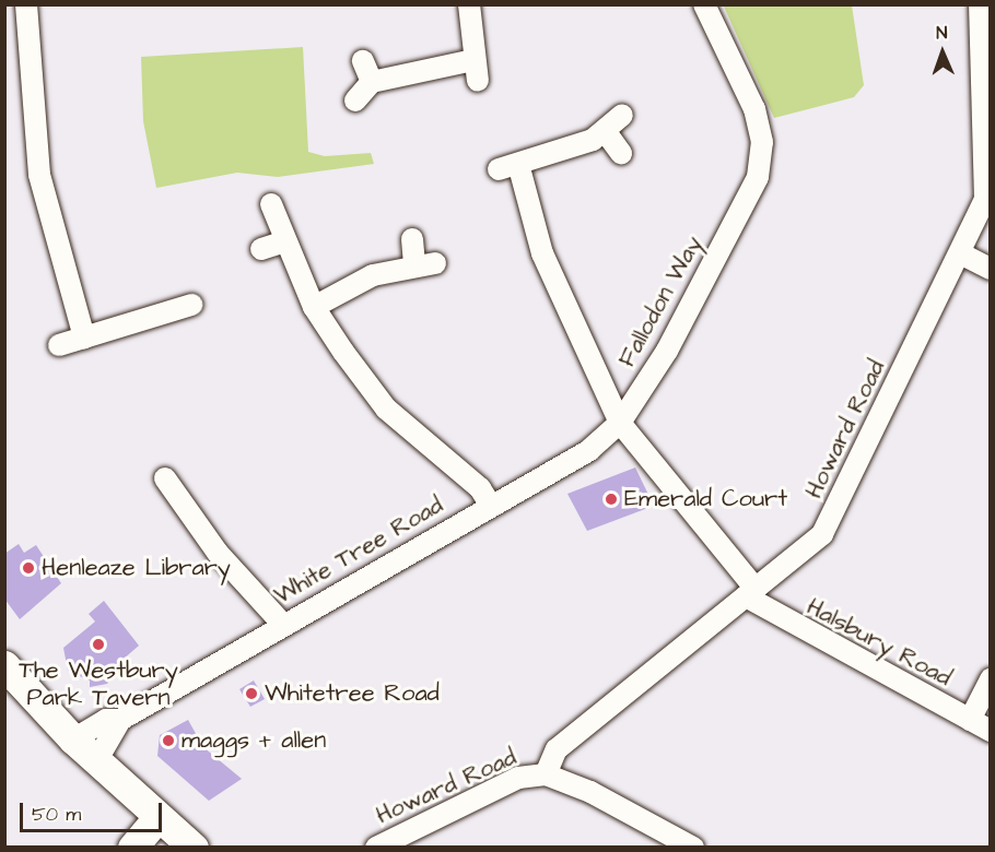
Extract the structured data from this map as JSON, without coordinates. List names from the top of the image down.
{
  "streets": {
    "street": [
      "Fallodon Way",
      "Howard Road",
      "White Tree Road",
      "Halsbury Road"
    ]
  },
  "crossings": [
    ["Fallodon Way", "White Tree Road"],
    ["Howard Road", "Halsbury Road"]
  ],
  "places": [
    "Emerald Court",
    "Henleaze Library",
    "The Westbury Park Tavern",
    "Whitetree Road",
    "maggs + allen"
  ],
  "scale_bar": "50 m",
  "north": "top"
}
